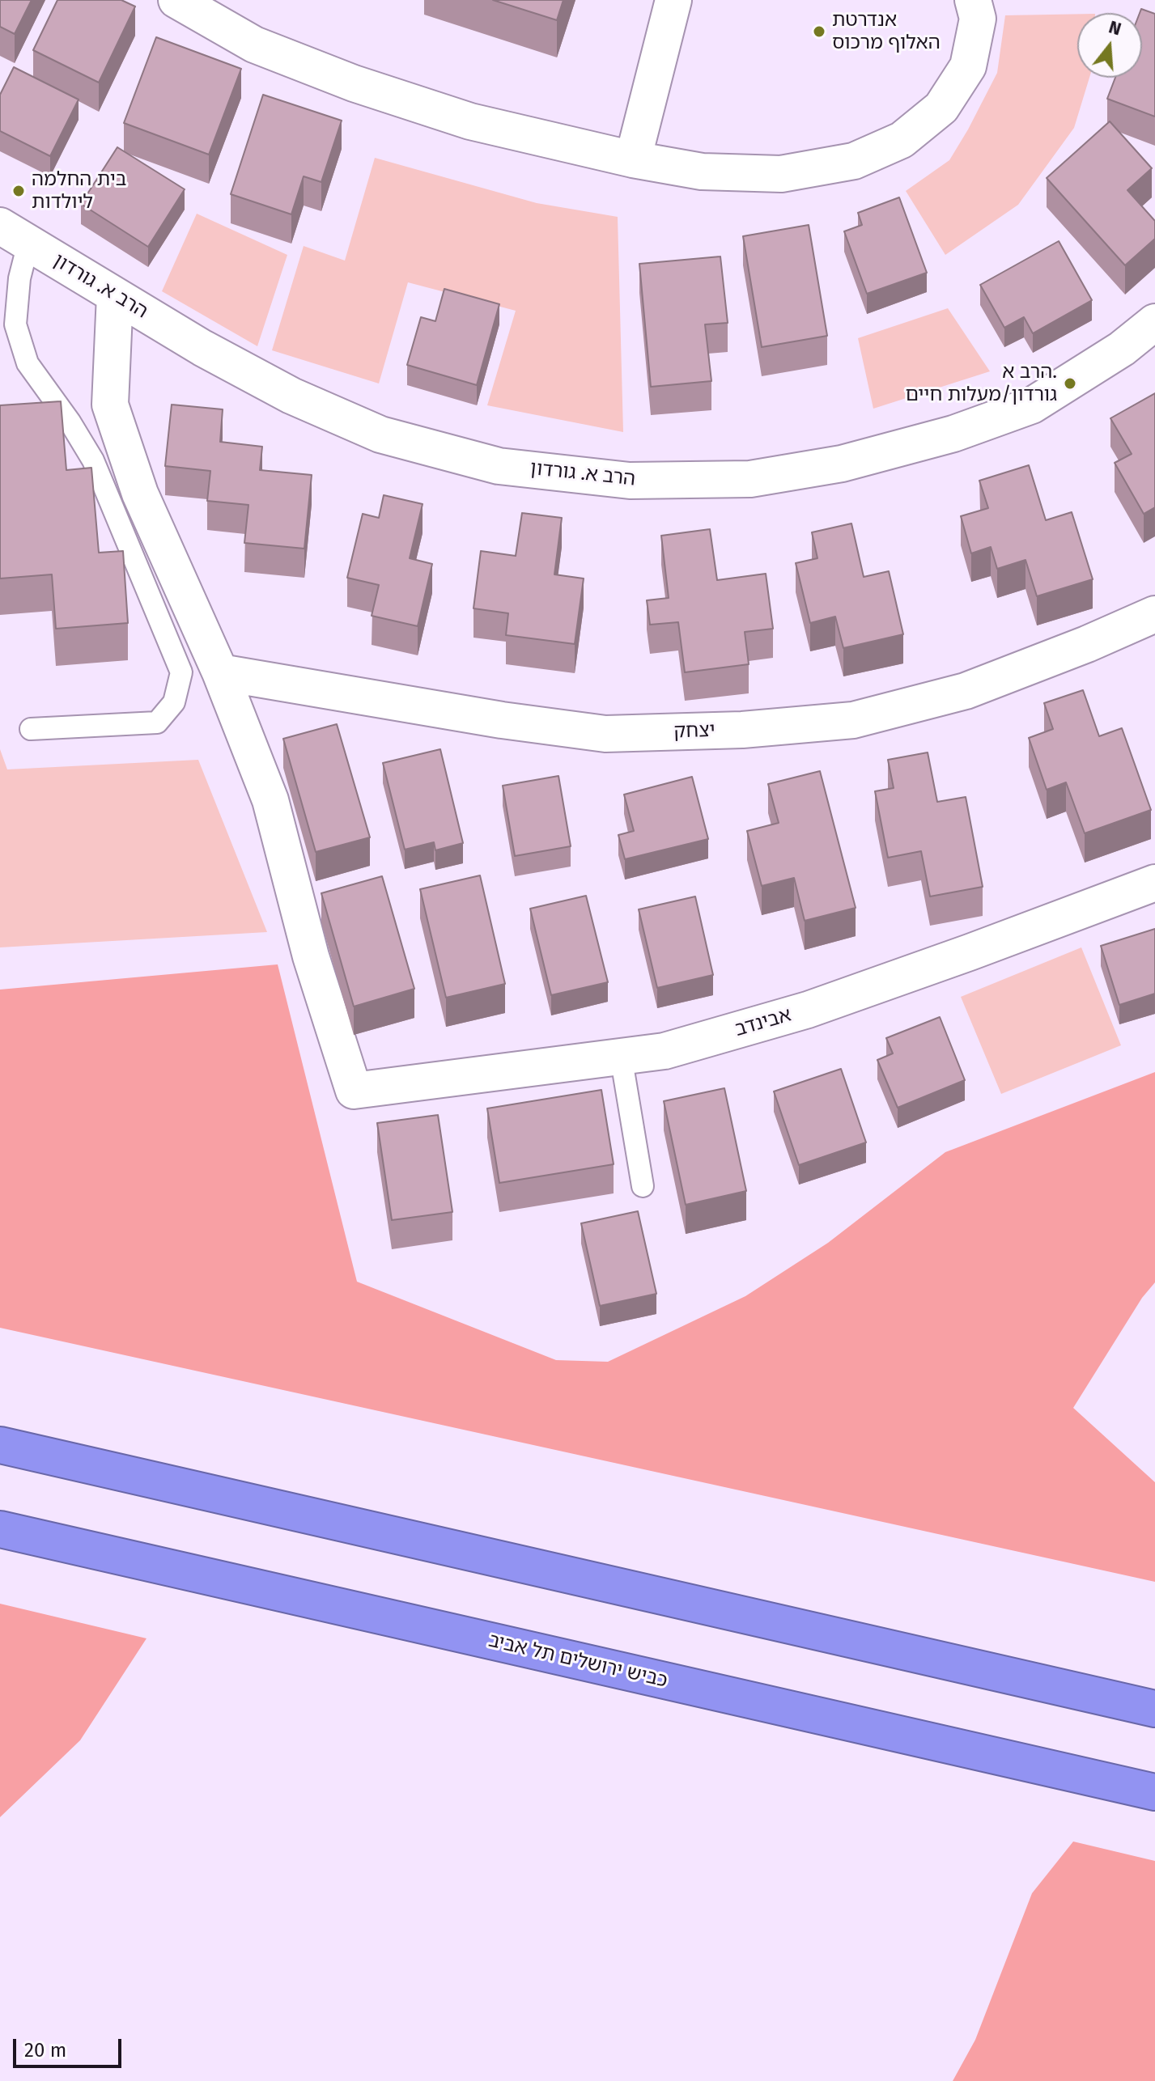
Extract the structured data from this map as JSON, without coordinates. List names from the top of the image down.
{
  "streets": {
    "highway": ["כביש ירושלים תל אביב"],
    "street": ["הרב א. גורדון", "יצחק", "אבינדב"]
  },
  "crossings": [
    ["יצחק", "אבינדב"]
  ],
  "places": ["אנדרטת האלוף מרכוס", "בית החלמה ליולדות", "הרב א. גורדון/מעלות חיים"],
  "scale_bar": "20 m",
  "north": "top"
}
